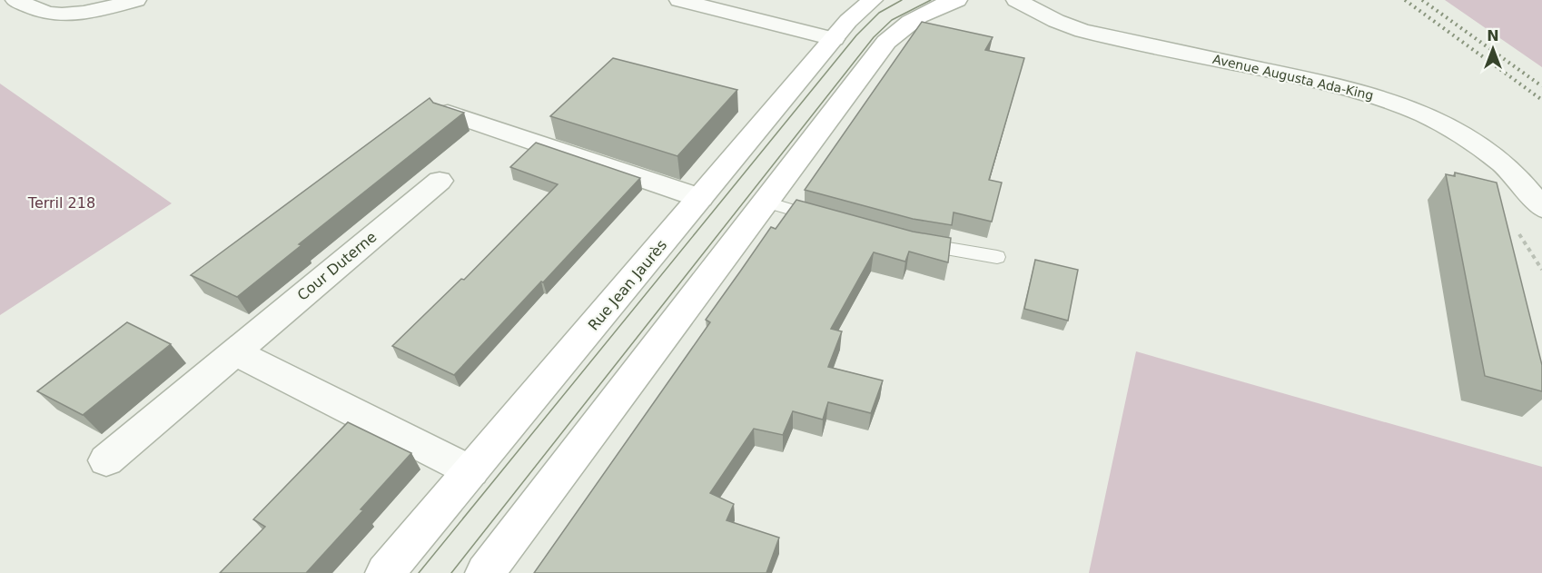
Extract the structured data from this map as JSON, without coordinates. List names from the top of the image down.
{
  "streets": {
    "main road": ["Rue Jean Jaurès"],
    "street": ["Avenue Augusta Ada-King", "Cour Duterne"]
  },
  "parks": ["Terril 218"],
  "north": "top"
}
